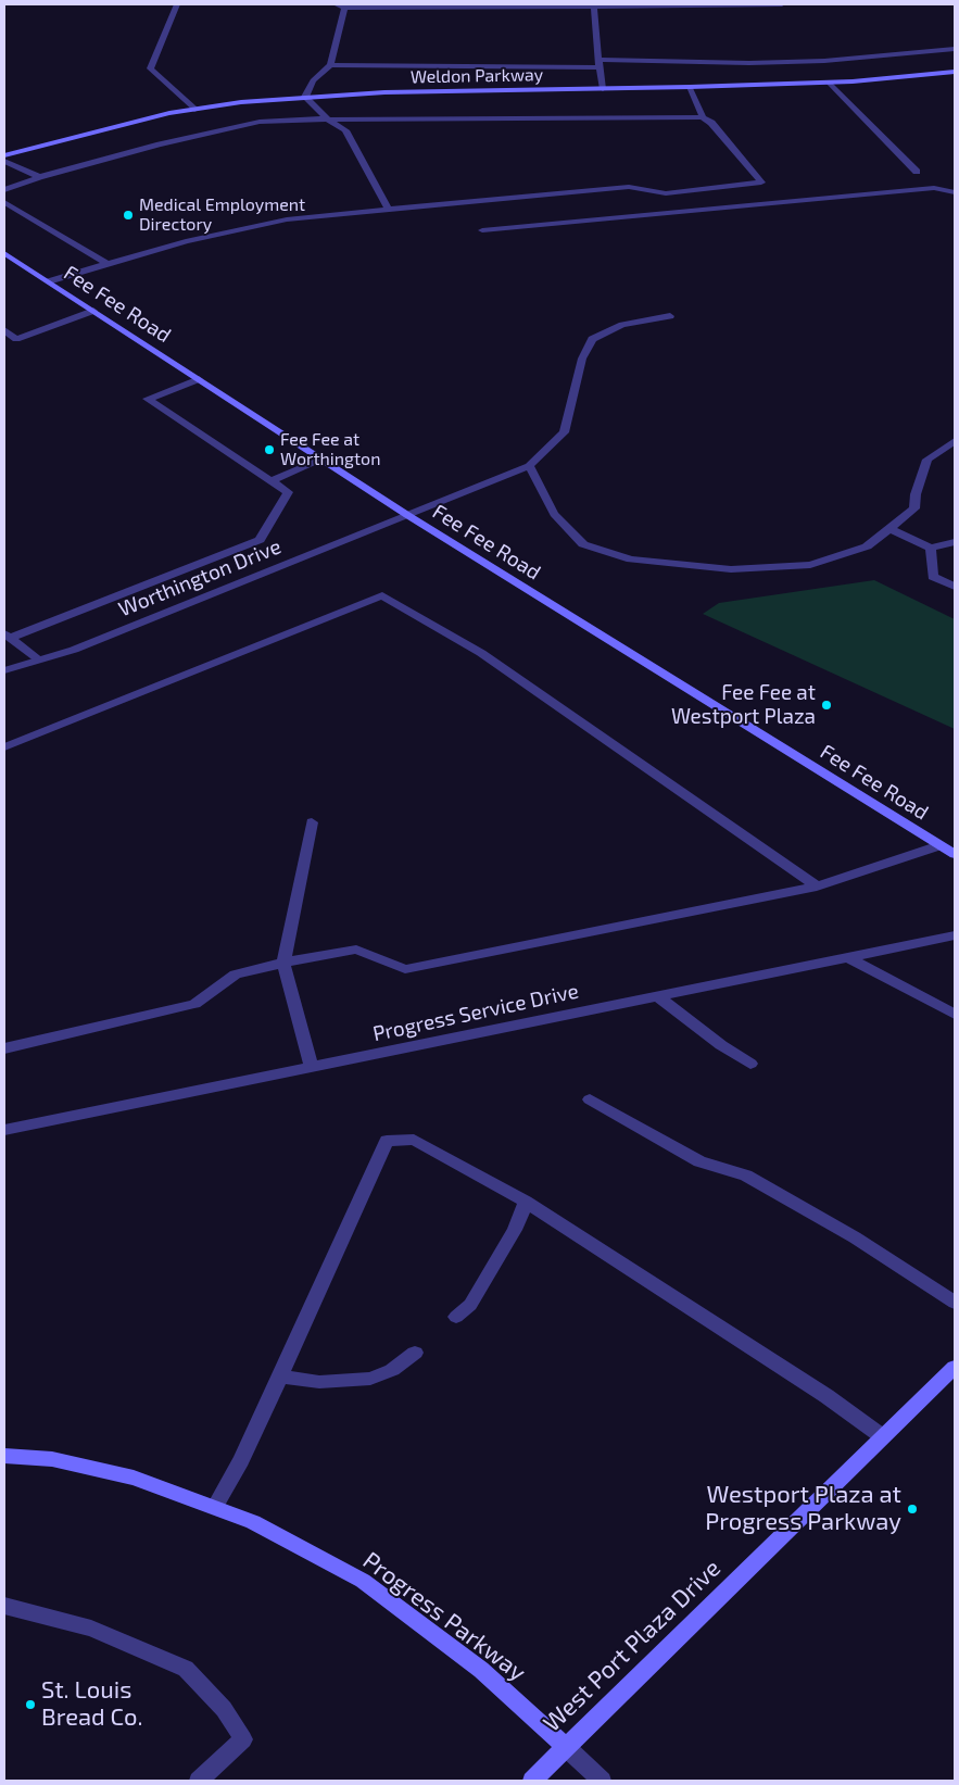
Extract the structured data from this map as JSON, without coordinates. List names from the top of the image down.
{
  "streets": {
    "street": [
      "Weldon Parkway",
      "Fee Fee Road",
      "Worthington Drive",
      "Progress Service Drive",
      "Progress Parkway",
      "West Port Plaza Drive"
    ]
  },
  "crossings": [
    ["Fee Fee Road", "Worthington Drive"],
    ["Progress Parkway", "West Port Plaza Drive"]
  ],
  "places": [
    "Medical Employment Directory",
    "Fee Fee at Worthington",
    "Fee Fee at Westport Plaza",
    "Westport Plaza at Progress Parkway",
    "St. Louis Bread Co."
  ]
}
